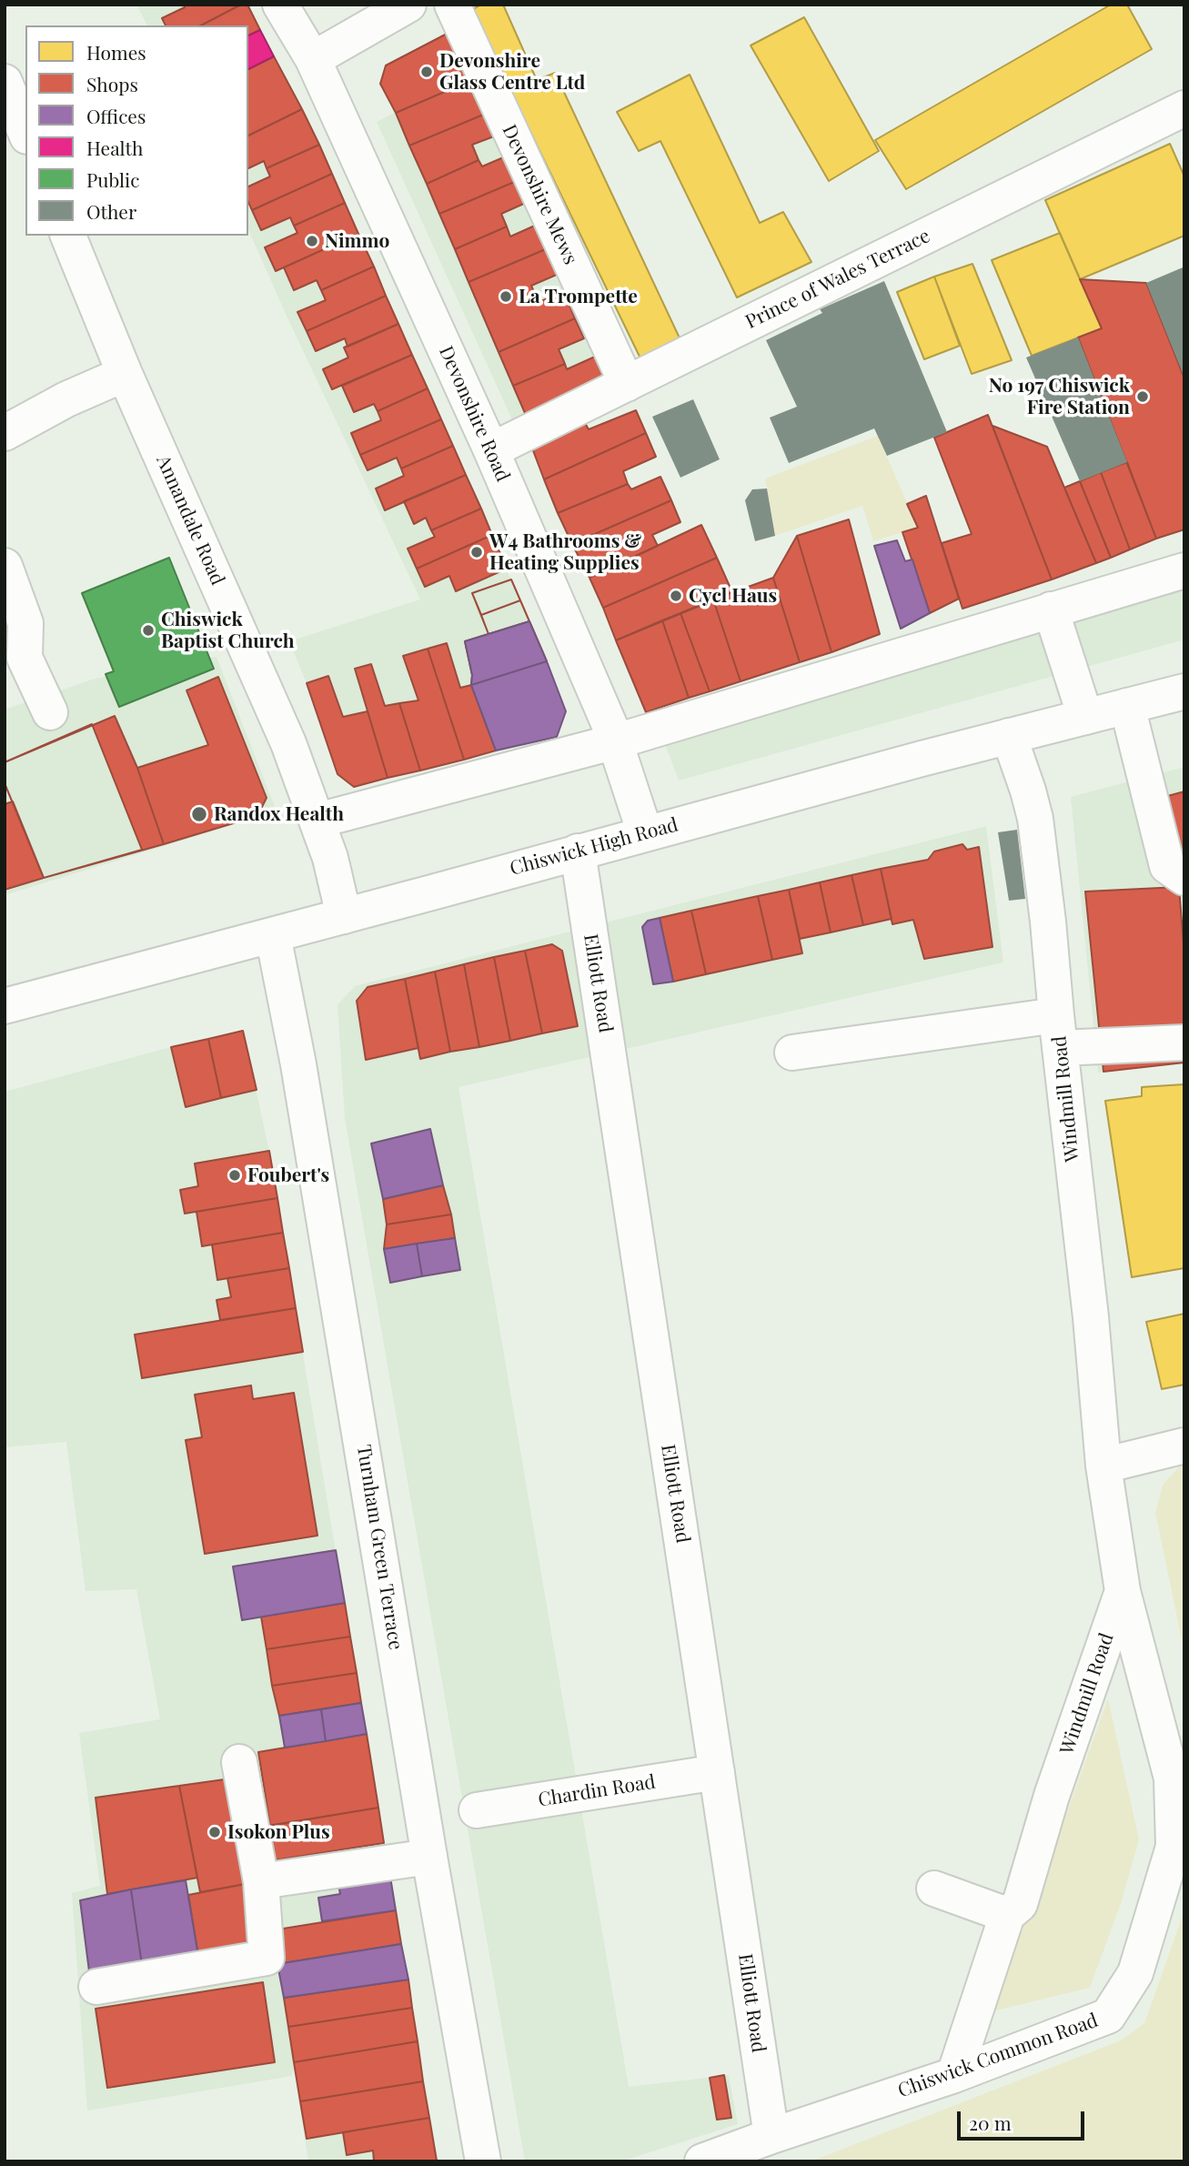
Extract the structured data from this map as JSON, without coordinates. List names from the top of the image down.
{
  "streets": {
    "street": [
      "Devonshire Mews",
      "Prince of Wales Terrace",
      "Devonshire Road",
      "Annandale Road",
      "Chiswick High Road",
      "Elliott Road",
      "Windmill Road",
      "Turnham Green Terrace",
      "Chardin Road",
      "Chiswick Common Road"
    ]
  },
  "crossings": [
    ["Devonshire Mews", "Prince of Wales Terrace"],
    ["Prince of Wales Terrace", "Devonshire Road"],
    ["Devonshire Road", "Chiswick High Road"],
    ["Annandale Road", "Chiswick High Road"],
    ["Chiswick High Road", "Elliott Road"],
    ["Chiswick High Road", "Windmill Road"],
    ["Chiswick High Road", "Turnham Green Terrace"],
    ["Elliott Road", "Chardin Road"],
    ["Elliott Road", "Chiswick Common Road"],
    ["Windmill Road", "Chiswick Common Road"]
  ],
  "places": [
    "Devonshire Glass Centre Ltd",
    "Nimmo",
    "La Trompette",
    "No 197 Chiswick Fire Station",
    "W4 Bathrooms & Heating Supplies",
    "Cycl Haus",
    "Chiswick Baptist Church",
    "Randox Health",
    "Foubert's",
    "Isokon Plus"
  ],
  "legend": [
    "Homes",
    "Shops",
    "Offices",
    "Health",
    "Public",
    "Other"
  ],
  "scale_bar": "20 m"
}
